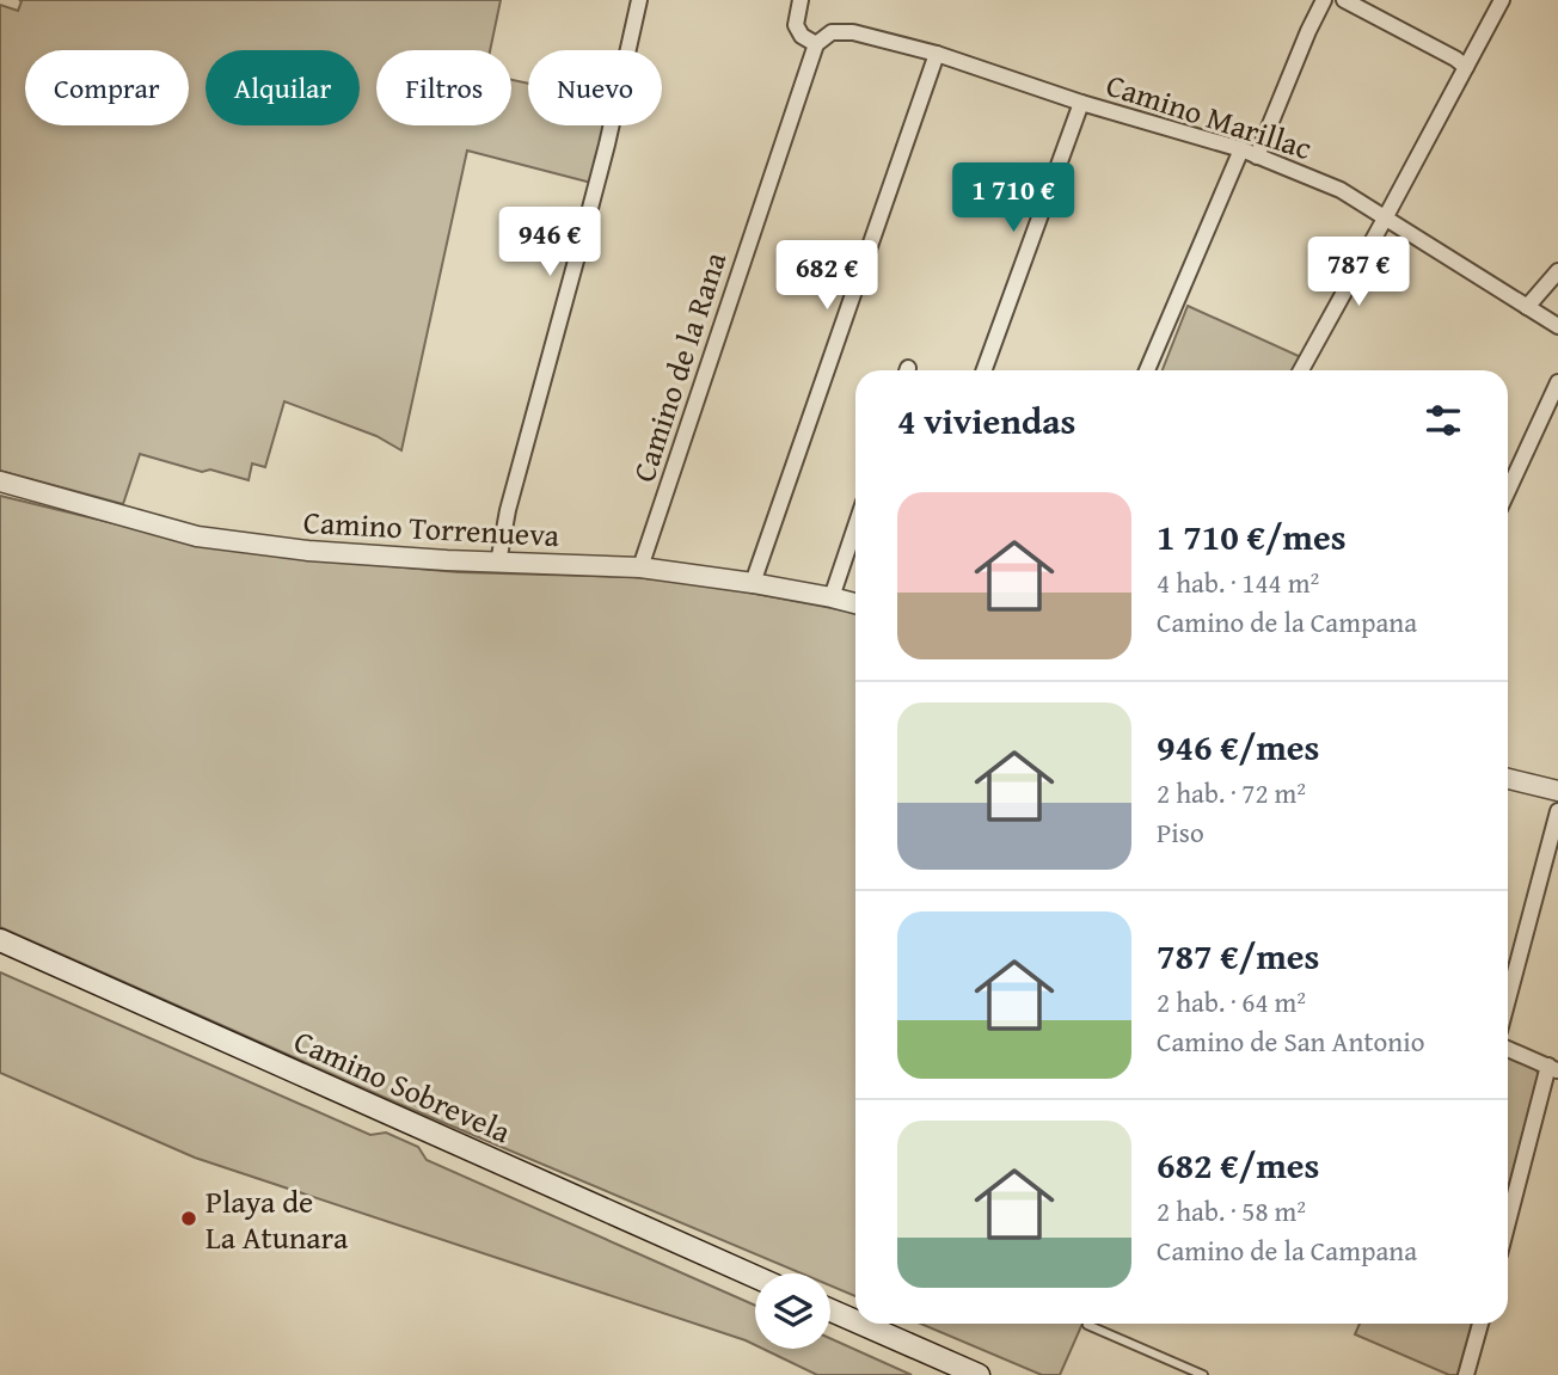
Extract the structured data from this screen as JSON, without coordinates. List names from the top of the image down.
{
  "streets": {
    "main road": ["Camino Sobrevela"],
    "street": ["Camino Marillac", "Camino de la Rana", "Camino Torrenueva"]
  },
  "crossings": [
    ["Camino Marillac", "Camino de la Rana"],
    ["Camino de la Rana", "Camino Torrenueva"]
  ],
  "places": ["Playa de La Atunara"],
  "page": {
    "chip": [
      "Comprar",
      "Alquilar",
      "Filtros",
      "Nuevo"
    ],
    "price": [
      "1 710 €",
      "946 €",
      "787 €",
      "682 €"
    ],
    "heading": "4 viviendas",
    "list": [
      {
        "name": "1 710 €/mes",
        "note": "4 hab. · 144 m² · Camino de la Campana"
      },
      {
        "name": "946 €/mes",
        "note": "2 hab. · 72 m² · Piso"
      },
      {
        "name": "787 €/mes",
        "note": "2 hab. · 64 m² · Camino de San Antonio"
      },
      {
        "name": "682 €/mes",
        "note": "2 hab. · 58 m² · Camino de la Campana"
      }
    ]
  }
}
